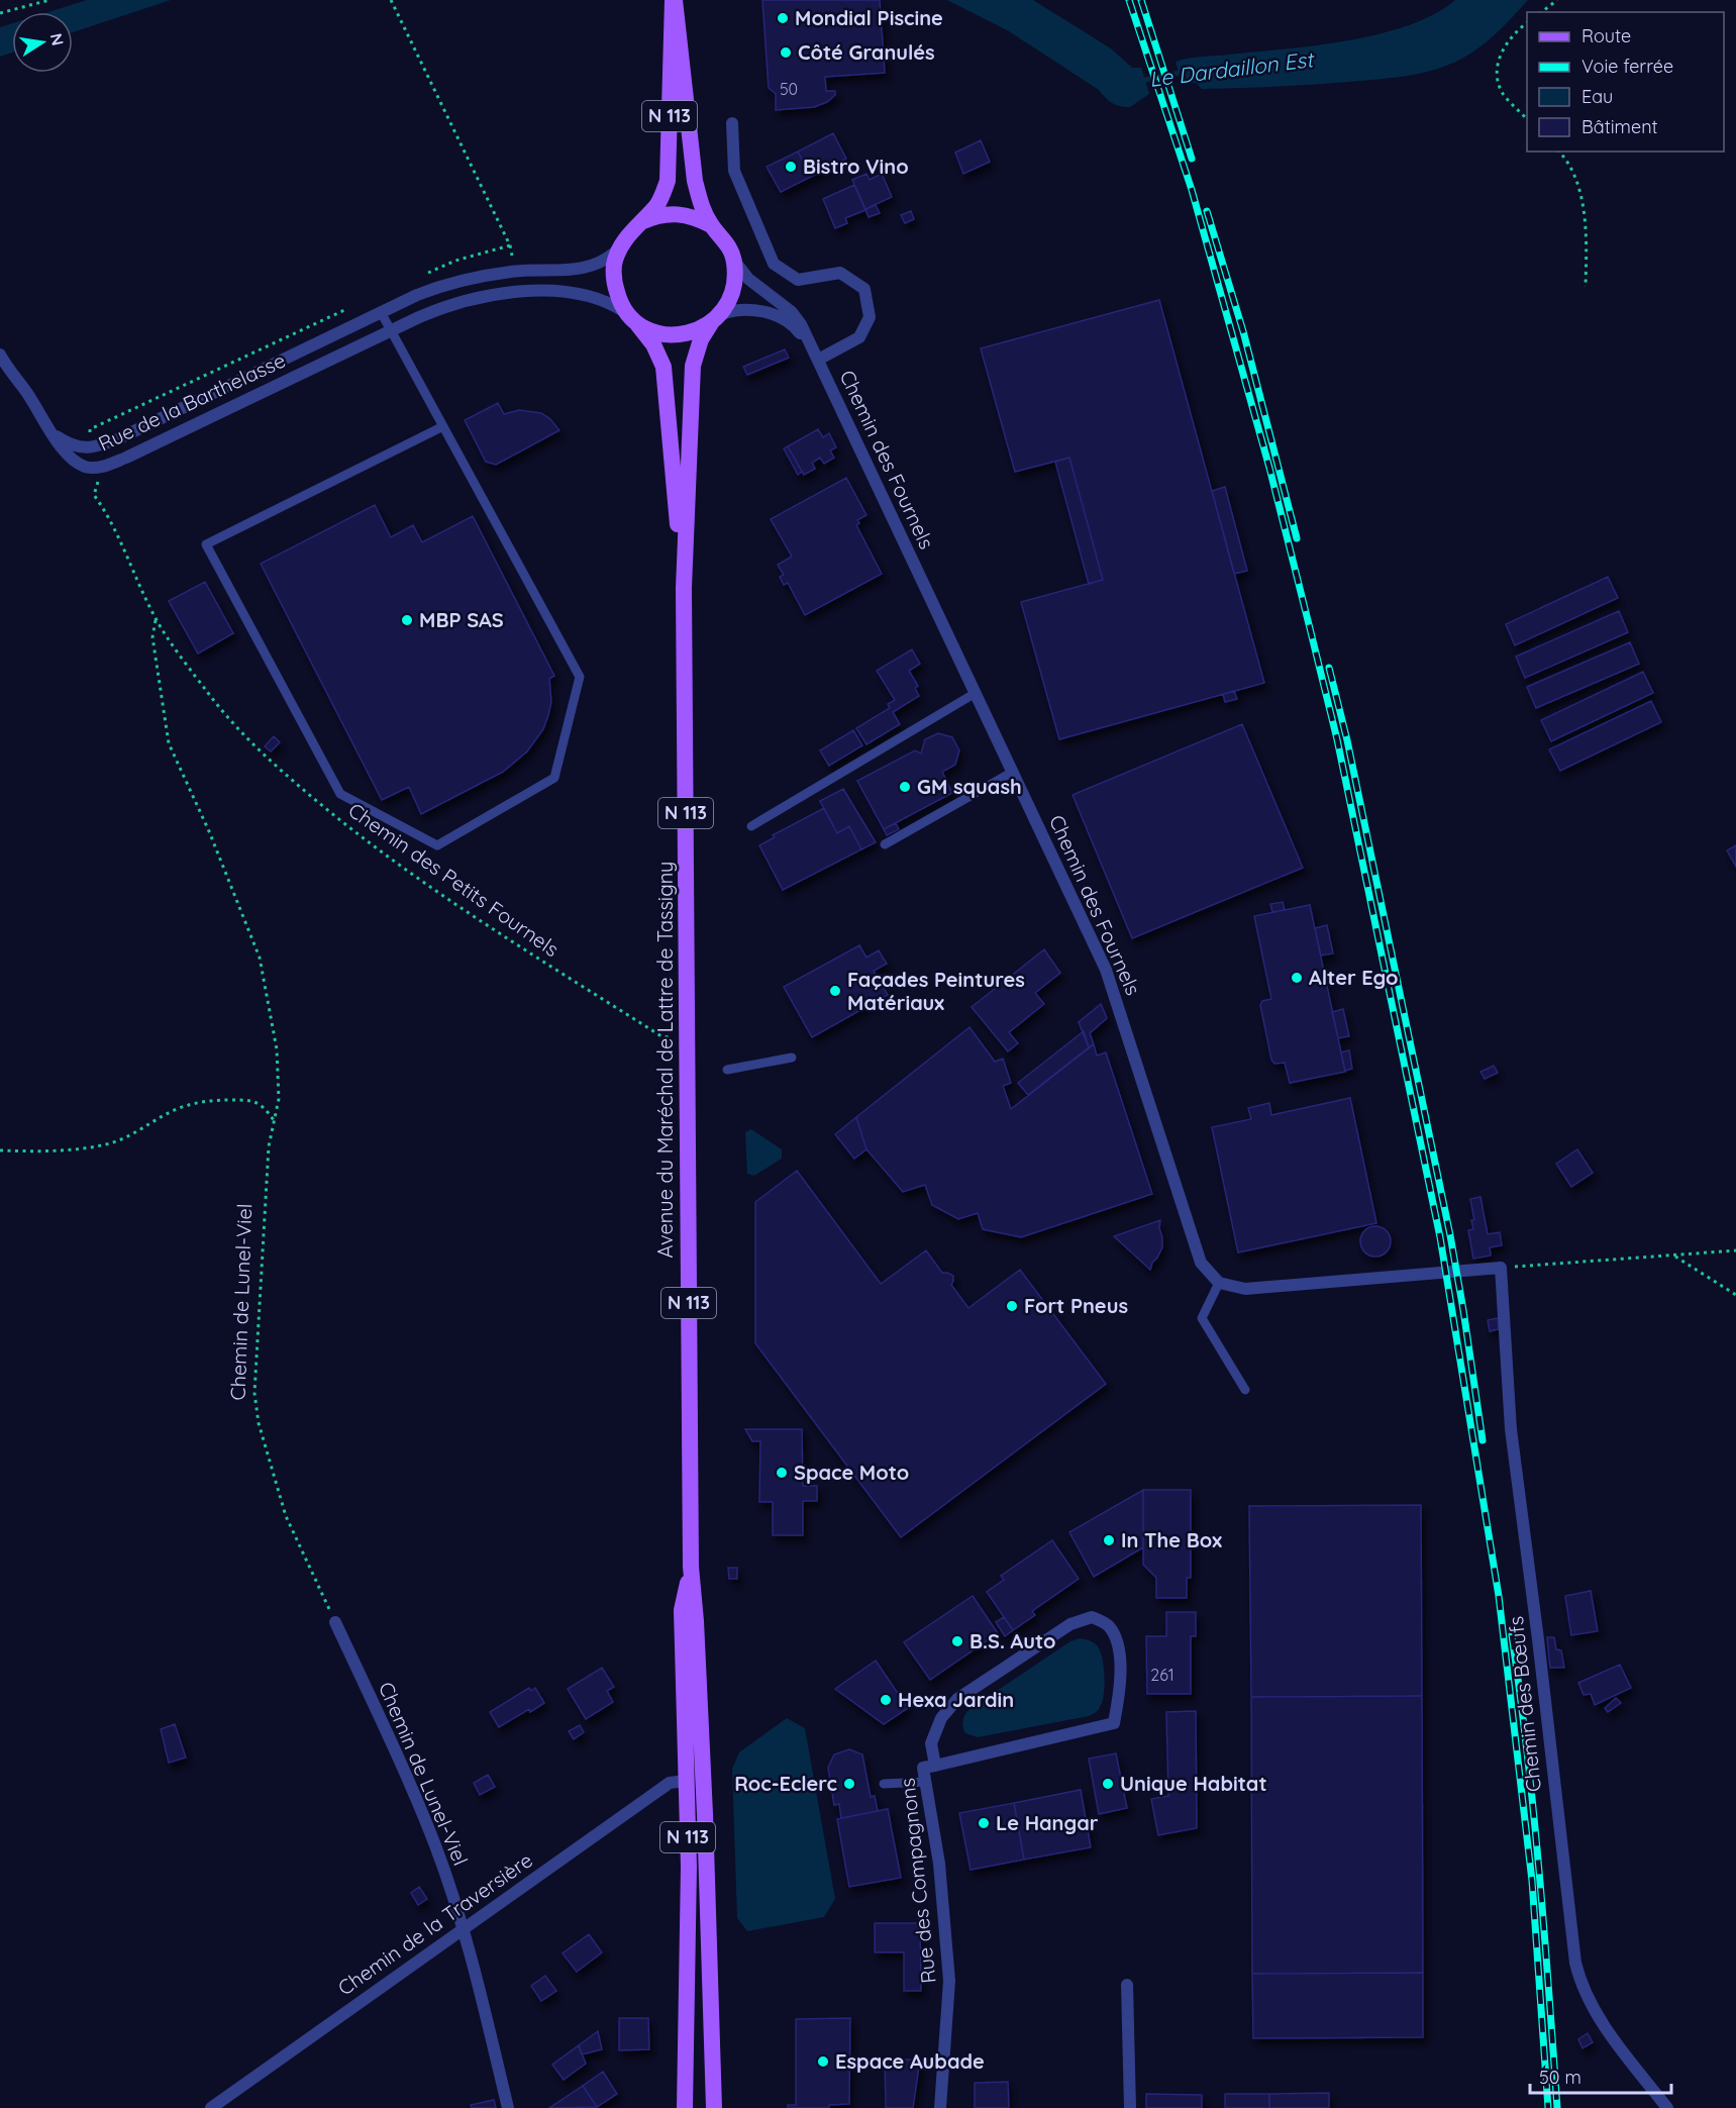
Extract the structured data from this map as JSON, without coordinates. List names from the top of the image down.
{
  "streets": {
    "main road": ["N 113", "Avenue du Maréchal de Lattre de Tassigny"],
    "street": [
      "Rue de la Barthelasse",
      "Chemin des Fournels",
      "Chemin de Lunel-Viel",
      "Chemin des Bœufs",
      "Rue des Compagnons",
      "Chemin de la Traversière"
    ],
    "path": ["Chemin des Petits Fournels"]
  },
  "crossings": [
    ["N 113", "Rue de la Barthelasse"],
    ["N 113", "Chemin des Fournels"],
    ["N 113", "Avenue du Maréchal de Lattre de Tassigny"],
    ["Rue de la Barthelasse", "Chemin des Fournels"],
    ["Rue de la Barthelasse", "Avenue du Maréchal de Lattre de Tassigny"],
    ["Chemin des Fournels", "Avenue du Maréchal de Lattre de Tassigny"],
    ["Chemin des Petits Fournels", "Avenue du Maréchal de Lattre de Tassigny"],
    ["Chemin des Petits Fournels", "Chemin de Lunel-Viel"],
    ["Avenue du Maréchal de Lattre de Tassigny", "Chemin de la Traversière"],
    ["Chemin de Lunel-Viel", "Chemin de la Traversière"]
  ],
  "water": ["Le Dardaillon Est"],
  "places": [
    "Mondial Piscine",
    "Côté Granulés",
    "Bistro Vino",
    "MBP SAS",
    "GM squash",
    "Alter Ego",
    "Façades Peintures Matériaux",
    "Fort Pneus",
    "Space Moto",
    "In The Box",
    "B.S. Auto",
    "Hexa Jardin",
    "Roc-Eclerc",
    "Unique Habitat",
    "Le Hangar",
    "Espace Aubade"
  ],
  "house_numbers": ["50", "261"],
  "legend": [
    "Route",
    "Voie ferrée",
    "Eau",
    "Bâtiment"
  ],
  "scale_bar": "50 m",
  "north": "right"
}
